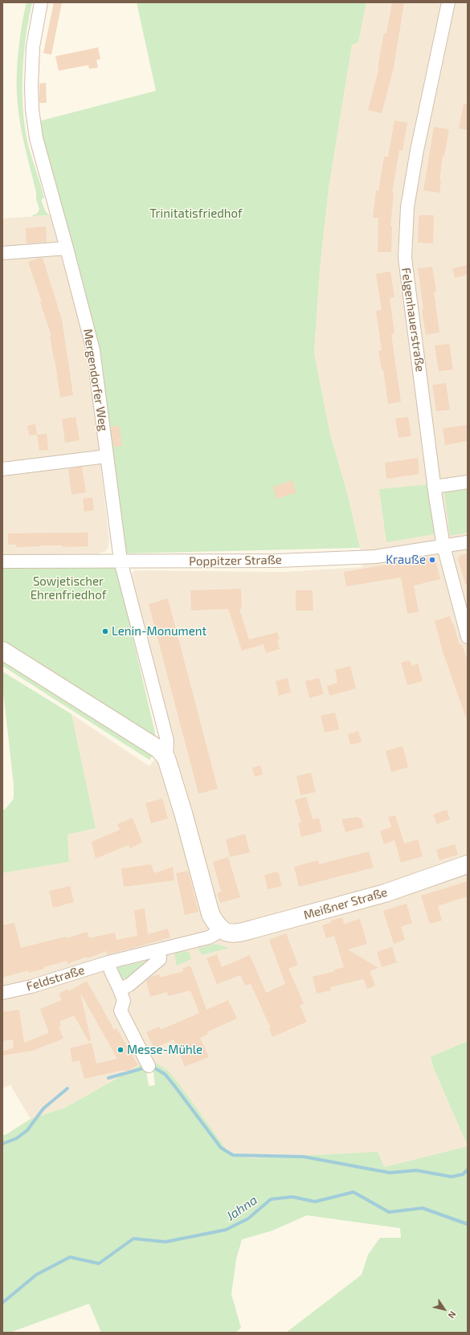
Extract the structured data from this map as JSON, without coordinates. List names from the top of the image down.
{
  "streets": {
    "main road": ["Meißner Straße"],
    "street": [
      "Felgenhauerstraße",
      "Mergendorfer Weg",
      "Poppitzer Straße",
      "Feldstraße"
    ]
  },
  "crossings": [
    ["Felgenhauerstraße", "Poppitzer Straße"],
    ["Mergendorfer Weg", "Poppitzer Straße"],
    ["Meißner Straße", "Feldstraße"]
  ],
  "water": ["Jahna"],
  "parks": ["Trinitatisfriedhof", "Sowjetischer Ehrenfriedhof"],
  "places": ["Krauße", "Lenin-Monument", "Messe-Mühle"],
  "north": "bottom right"
}
